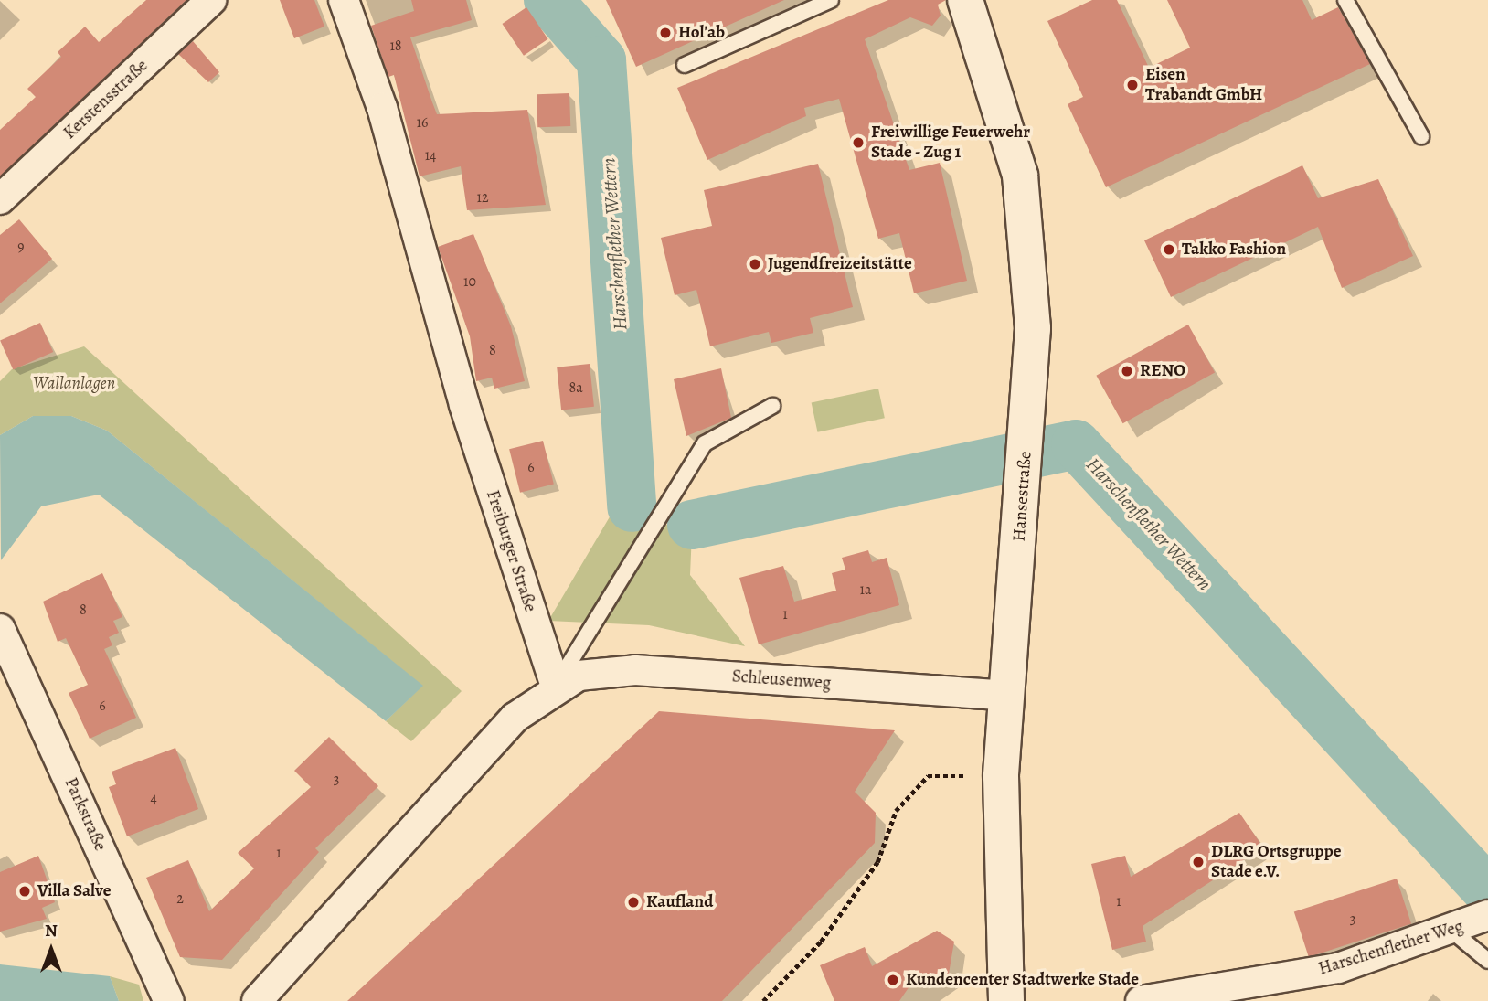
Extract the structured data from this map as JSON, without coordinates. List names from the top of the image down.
{
  "streets": {
    "main road": ["Hansestraße"],
    "street": [
      "Kerstensstraße",
      "Freiburger Straße",
      "Schleusenweg",
      "Parkstraße",
      "Harschenflether Weg"
    ]
  },
  "crossings": [
    ["Hansestraße", "Schleusenweg"],
    ["Freiburger Straße", "Schleusenweg"]
  ],
  "water": ["Harschenflether Wettern"],
  "parks": ["Wallanlagen"],
  "places": [
    "Hol'ab",
    "Eisen Trabandt GmbH",
    "Freiwillige Feuerwehr Stade - Zug 1",
    "Takko Fashion",
    "Jugendfreizeitstätte",
    "RENO",
    "DLRG Ortsgruppe Stade e.V.",
    "Villa Salve",
    "Kaufland",
    "Kundencenter Stadtwerke Stade"
  ],
  "house_numbers": [
    "18",
    "16",
    "14",
    "12",
    "9",
    "10",
    "8",
    "8a",
    "6",
    "1a",
    "8",
    "1",
    "6",
    "3",
    "4",
    "1",
    "2",
    "1",
    "3"
  ],
  "north": "top"
}
